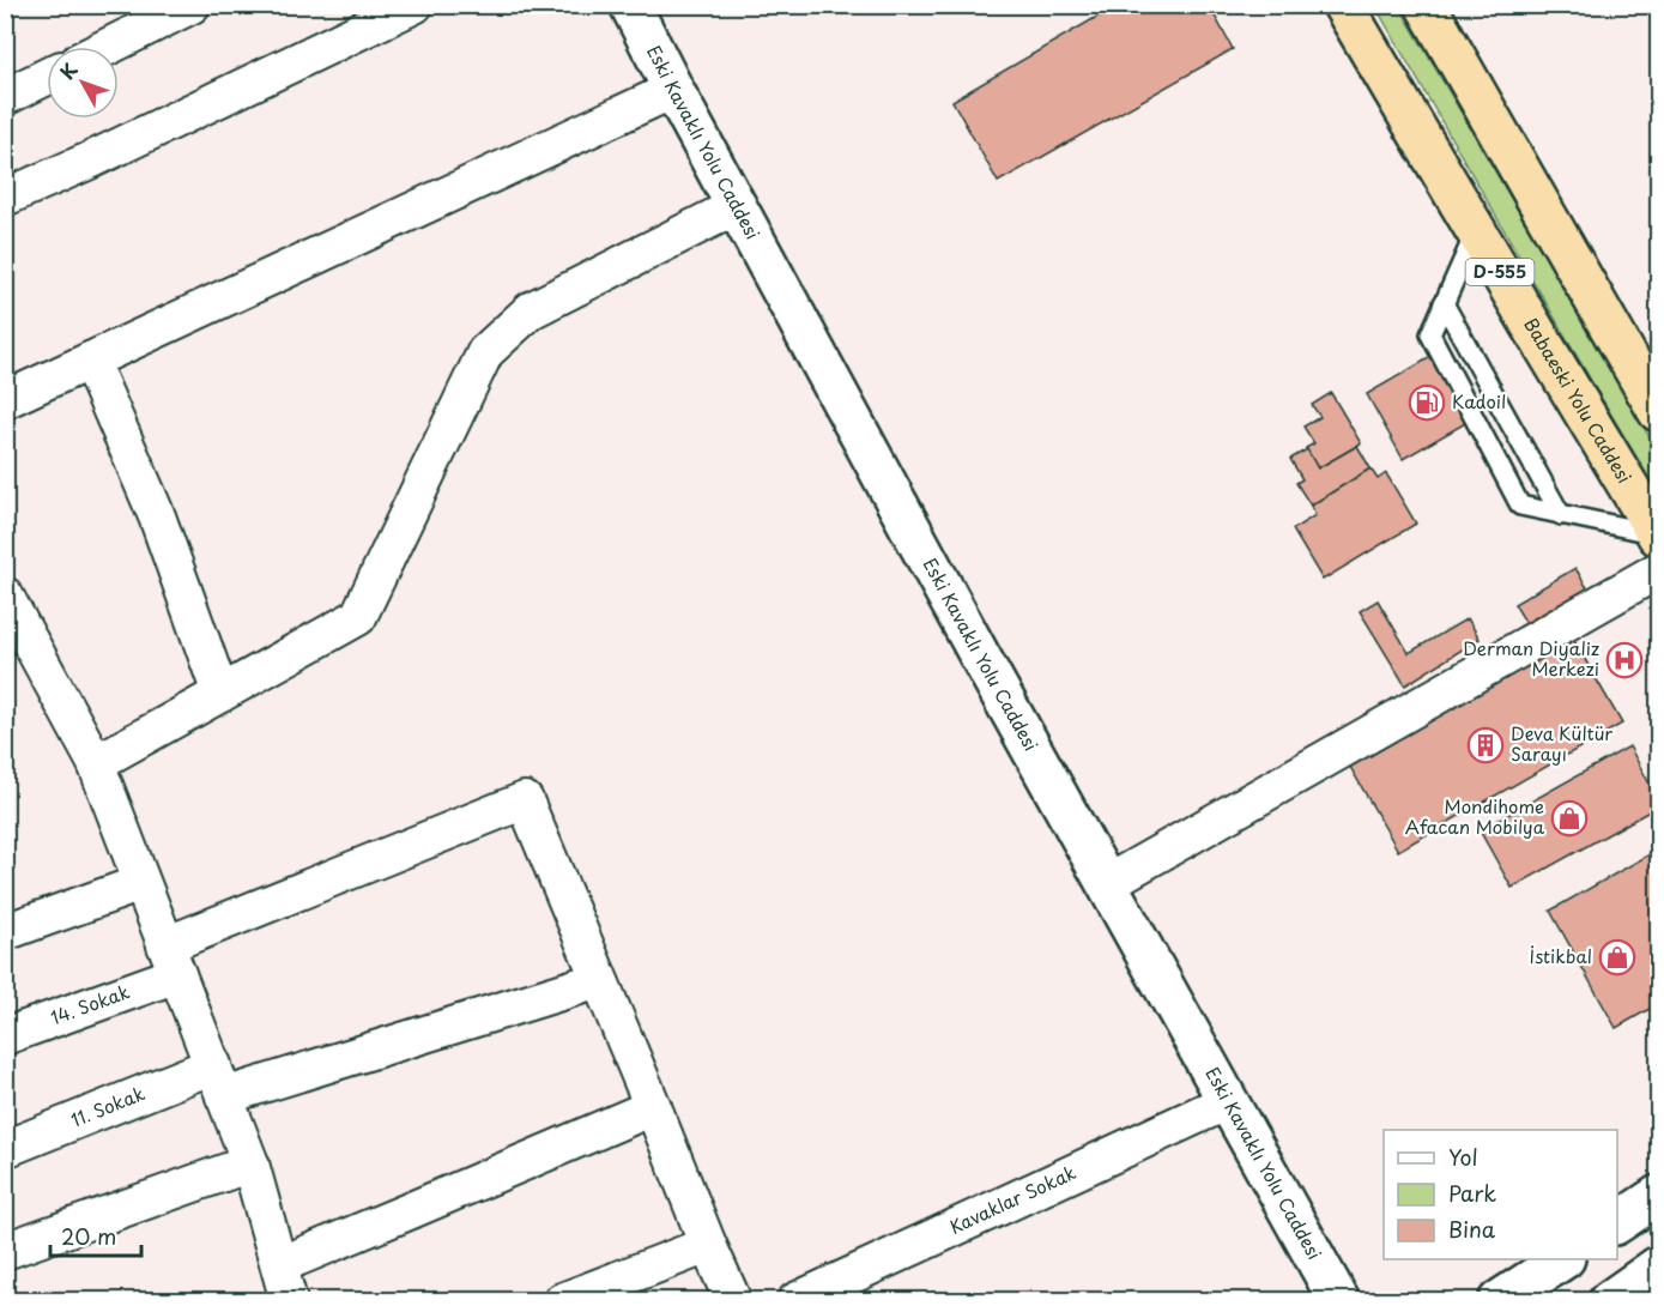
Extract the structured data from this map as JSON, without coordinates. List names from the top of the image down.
{
  "streets": {
    "highway": ["D-555", "Babaeski Yolu Caddesi"],
    "street": [
      "Eski Kavaklı Yolu Caddesi",
      "14. Sokak",
      "11. Sokak",
      "Kavaklar Sokak"
    ]
  },
  "crossings": [
    ["Eski Kavaklı Yolu Caddesi", "Kavaklar Sokak"],
    ["14. Sokak", "11. Sokak"]
  ],
  "places": {
    "fuel station": ["Kadoil"],
    "hospital": ["Derman Diyaliz Merkezi"],
    "building": ["Deva Kültür Sarayı"],
    "shop": ["Mondihome Afacan Mobilya", "İstikbal"]
  },
  "legend": ["Yol", "Park", "Bina"],
  "scale_bar": "20 m",
  "north": "top left"
}
